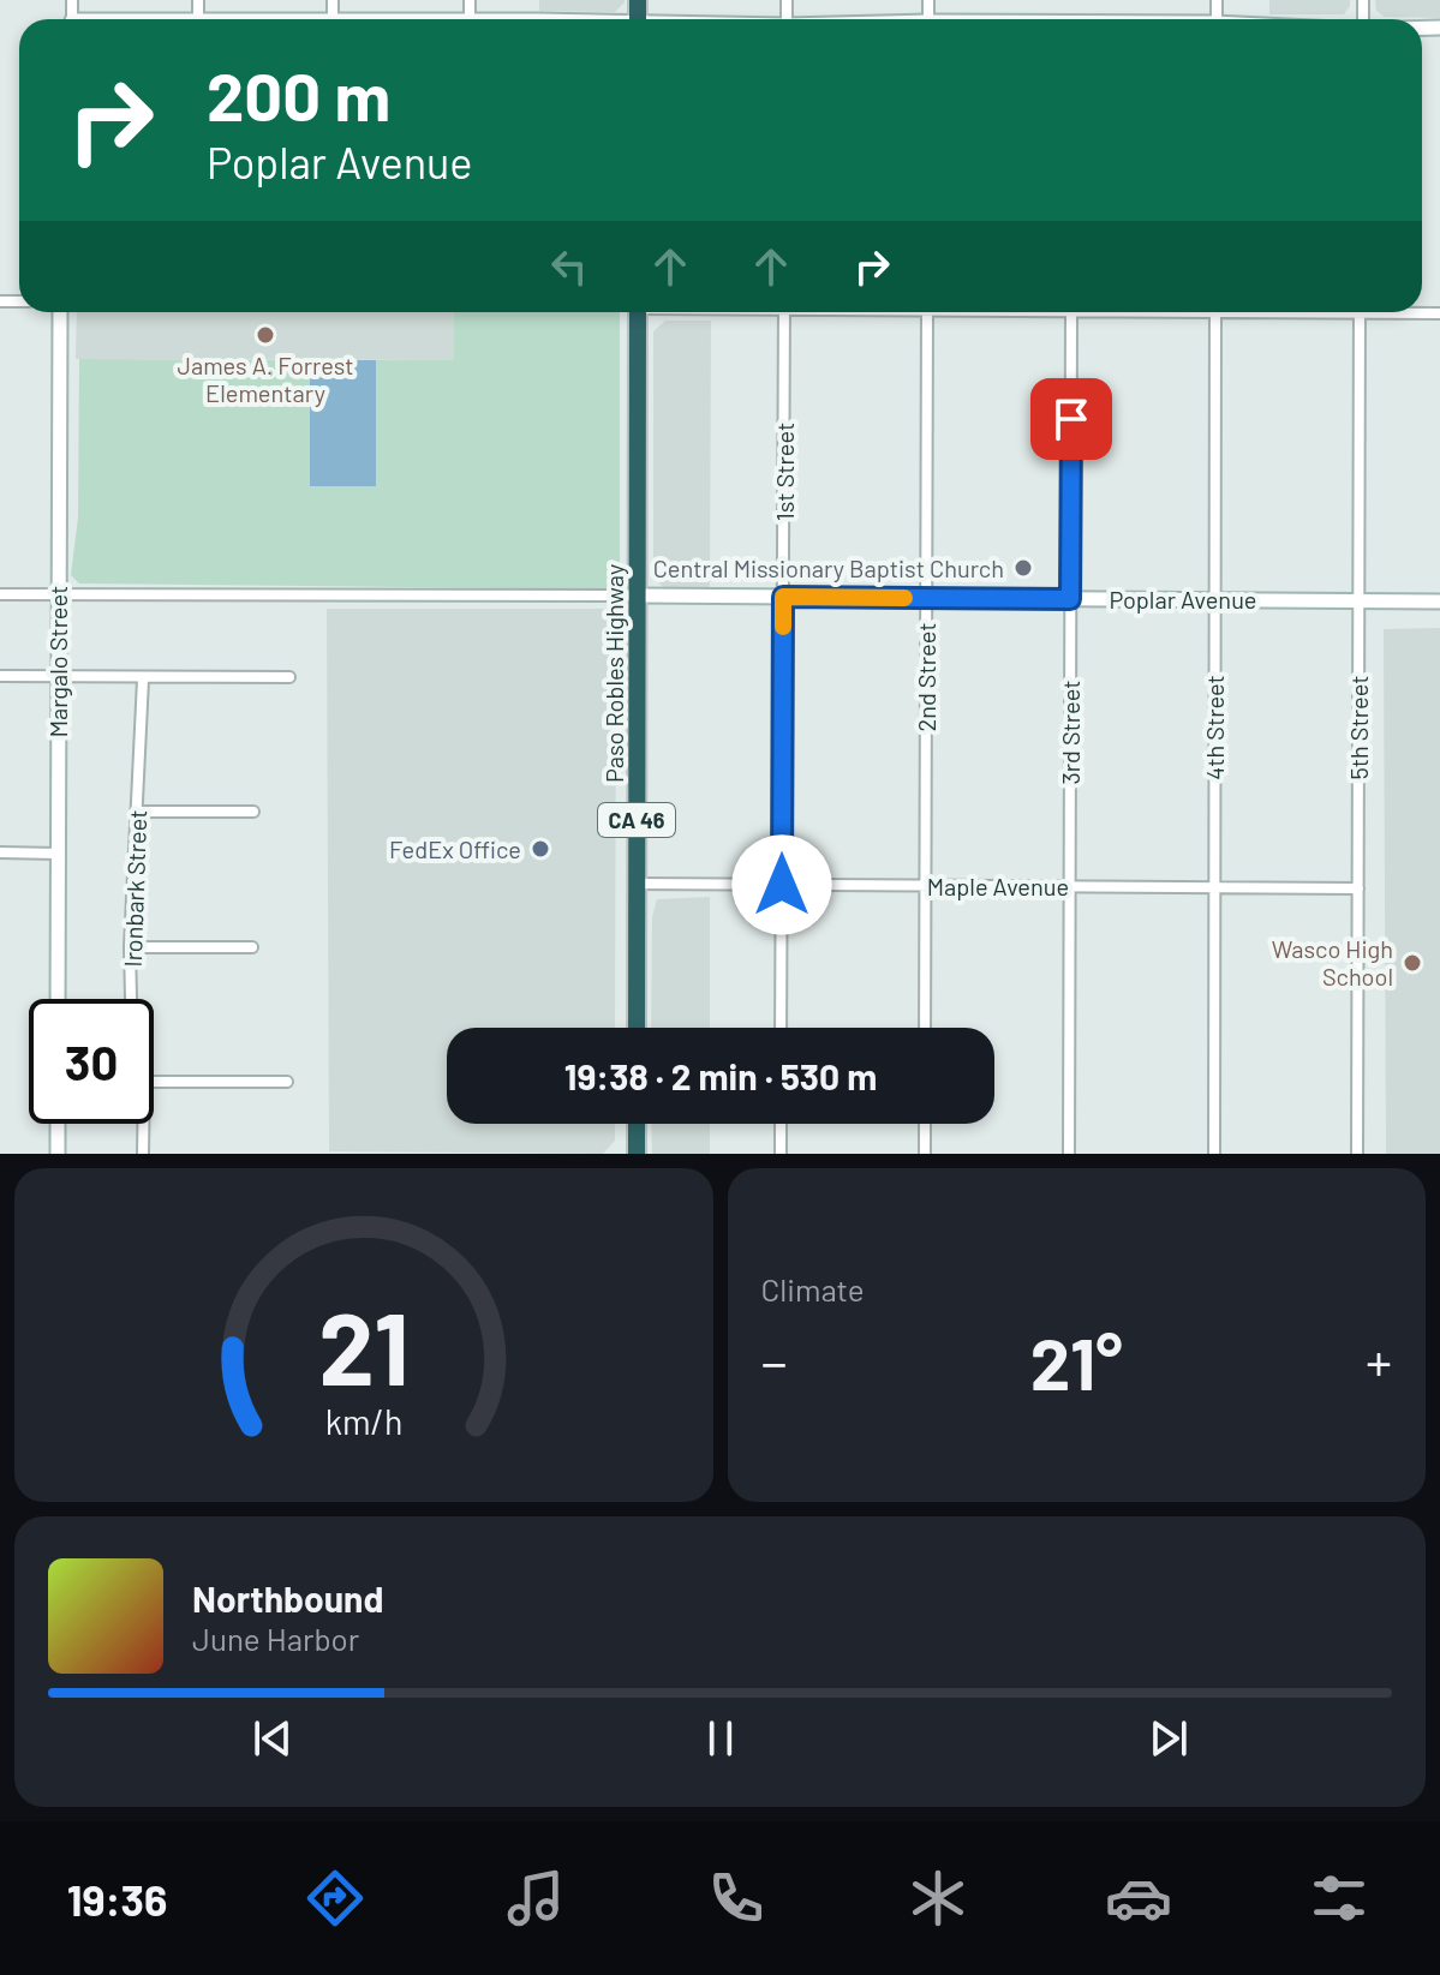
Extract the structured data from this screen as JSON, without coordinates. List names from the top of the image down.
{
  "streets": {
    "highway": ["Paso Robles Highway", "CA 46"],
    "main road": ["Poplar Avenue", "Margalo Street"],
    "street": [
      "1st Street",
      "2nd Street",
      "4th Street",
      "5th Street",
      "3rd Street",
      "Maple Avenue",
      "Ironbark Street"
    ]
  },
  "crossings": [
    ["1st Street", "Poplar Avenue"],
    ["1st Street", "Maple Avenue"],
    ["Poplar Avenue", "Paso Robles Highway"],
    ["Poplar Avenue", "2nd Street"],
    ["Poplar Avenue", "4th Street"],
    ["Poplar Avenue", "5th Street"],
    ["Poplar Avenue", "3rd Street"],
    ["Paso Robles Highway", "Maple Avenue"],
    ["2nd Street", "Maple Avenue"],
    ["4th Street", "Maple Avenue"],
    ["5th Street", "Maple Avenue"],
    ["3rd Street", "Maple Avenue"]
  ],
  "places": [
    "James A. Forrest Elementary",
    "Central Missionary Baptist Church",
    "FedEx Office",
    "Wasco High School"
  ],
  "page": {
    "turn": ["200 m", "Poplar Avenue"],
    "limit": "30",
    "trip": "19:38 · 2 min · 530 m",
    "tile": "Climate",
    "heat": ["−", "21°", "+"],
    "song": ["Northbound", "June Harbor"],
    "tabs": "19:36",
    "gauge": ["21", "km/h"]
  }
}
